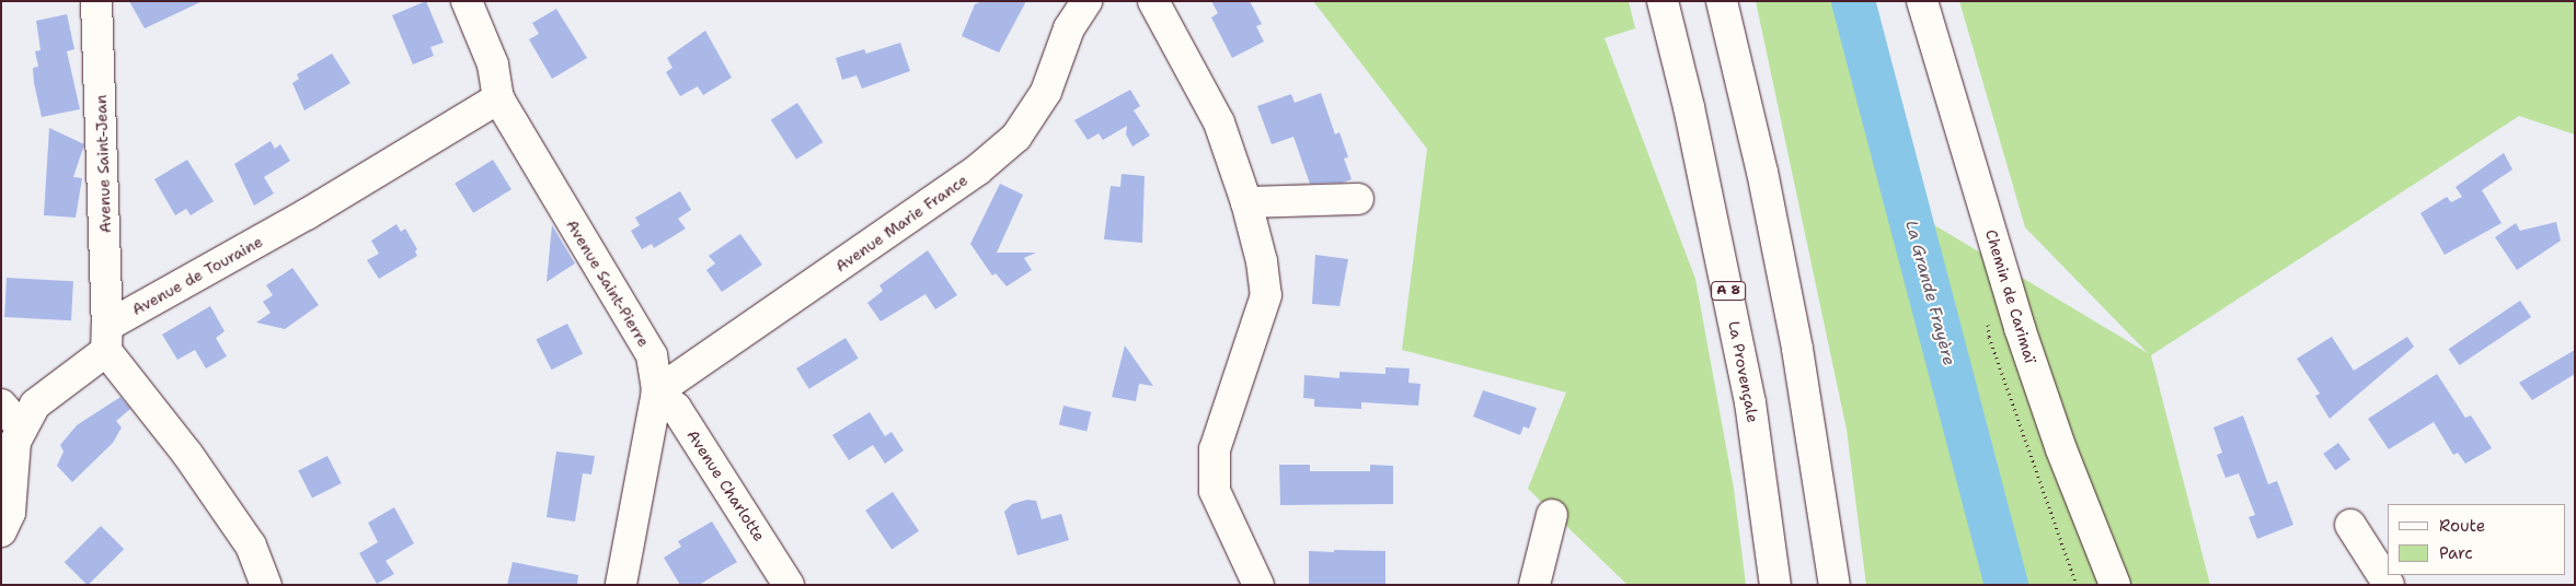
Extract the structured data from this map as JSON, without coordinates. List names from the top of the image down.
{
  "streets": {
    "main road": [
      "Avenue Saint-Jean",
      "Avenue Marie France",
      "Avenue de Touraine",
      "Avenue Saint-Pierre",
      "A 8",
      "Chemin de Carimaï",
      "La Provençale",
      "Avenue Charlotte"
    ]
  },
  "crossings": [
    ["Avenue Saint-Jean", "Avenue de Touraine"],
    ["Avenue Marie France", "Avenue Saint-Pierre"],
    ["Avenue Marie France", "Avenue Charlotte"],
    ["Avenue de Touraine", "Avenue Saint-Pierre"],
    ["Avenue Saint-Pierre", "Avenue Charlotte"]
  ],
  "water": ["La Grande Frayère"],
  "legend": ["Route", "Parc"]
}
